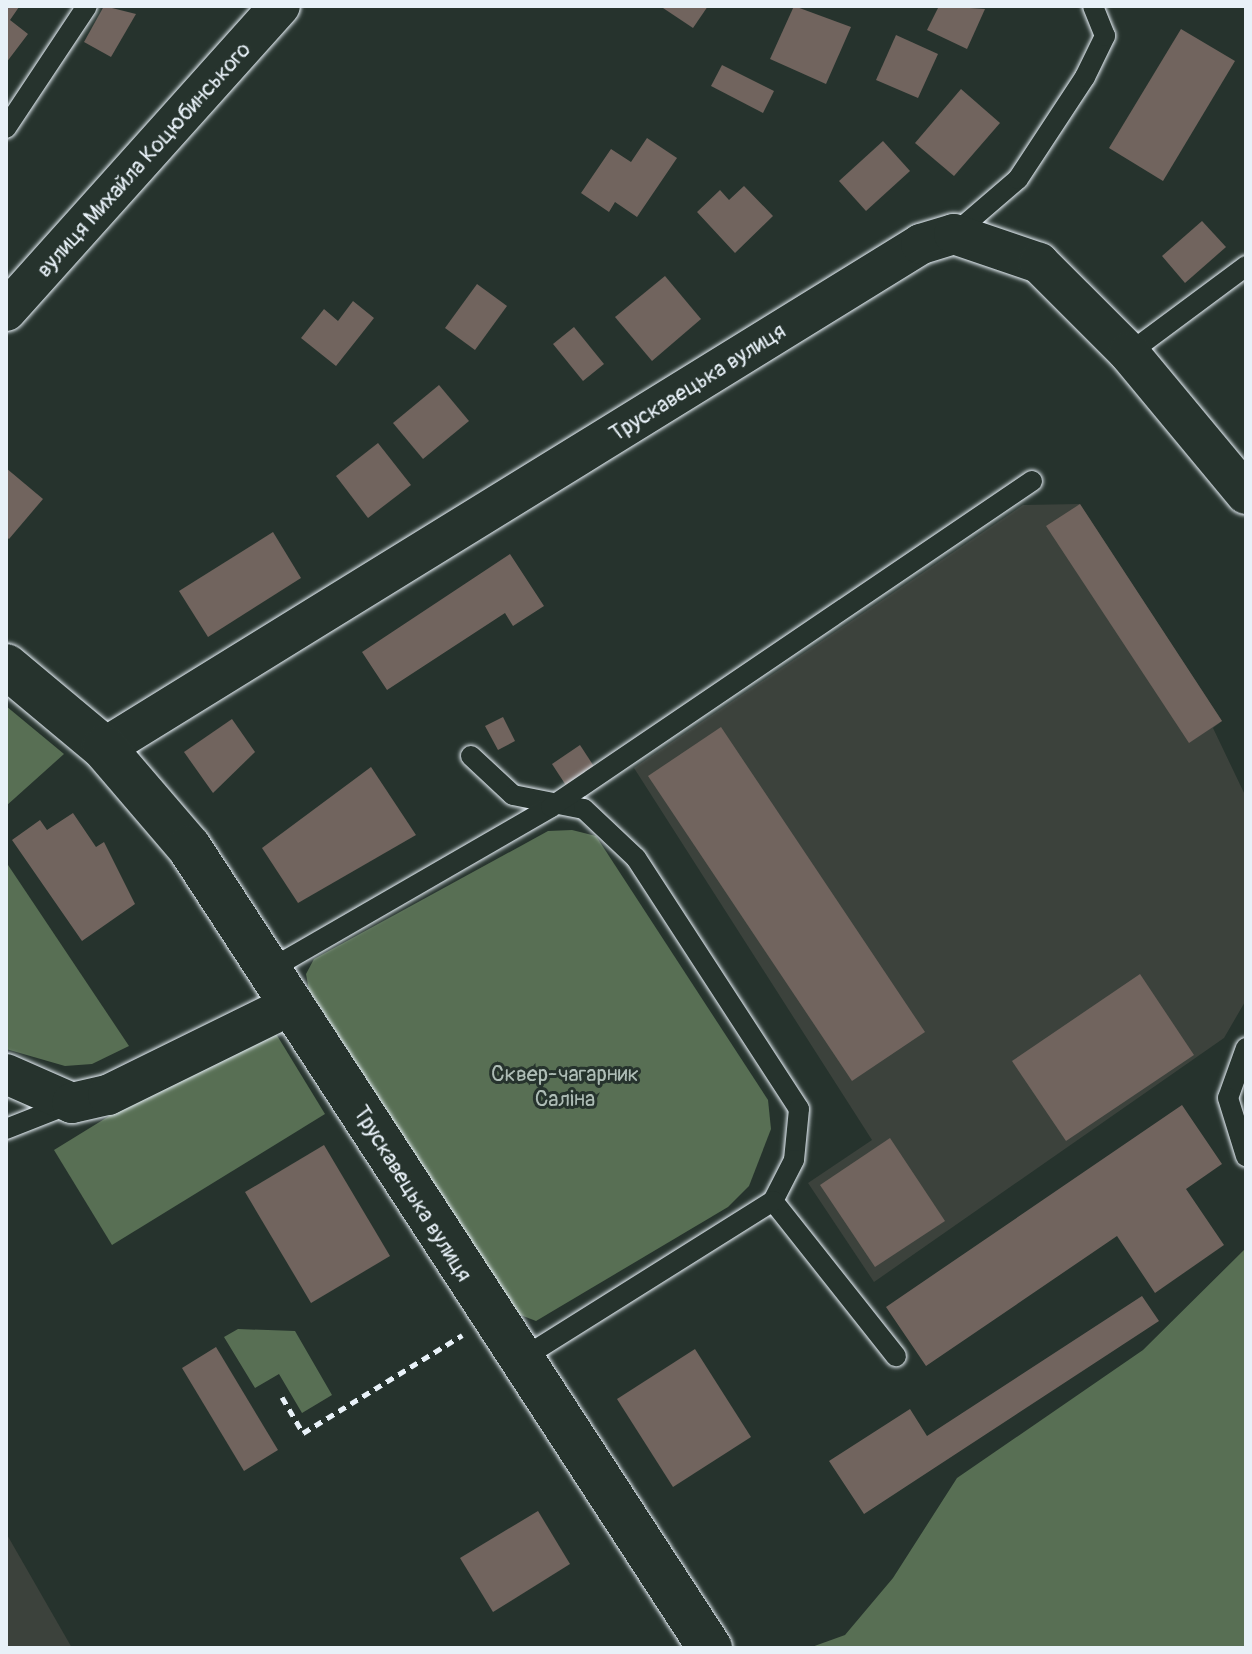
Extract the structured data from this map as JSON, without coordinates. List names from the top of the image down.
{
  "streets": {
    "street": ["вулиця Михайла Коцюбинського", "Трускавецька вулиця"]
  },
  "parks": ["Сквер-чагарник Саліна"]
}
